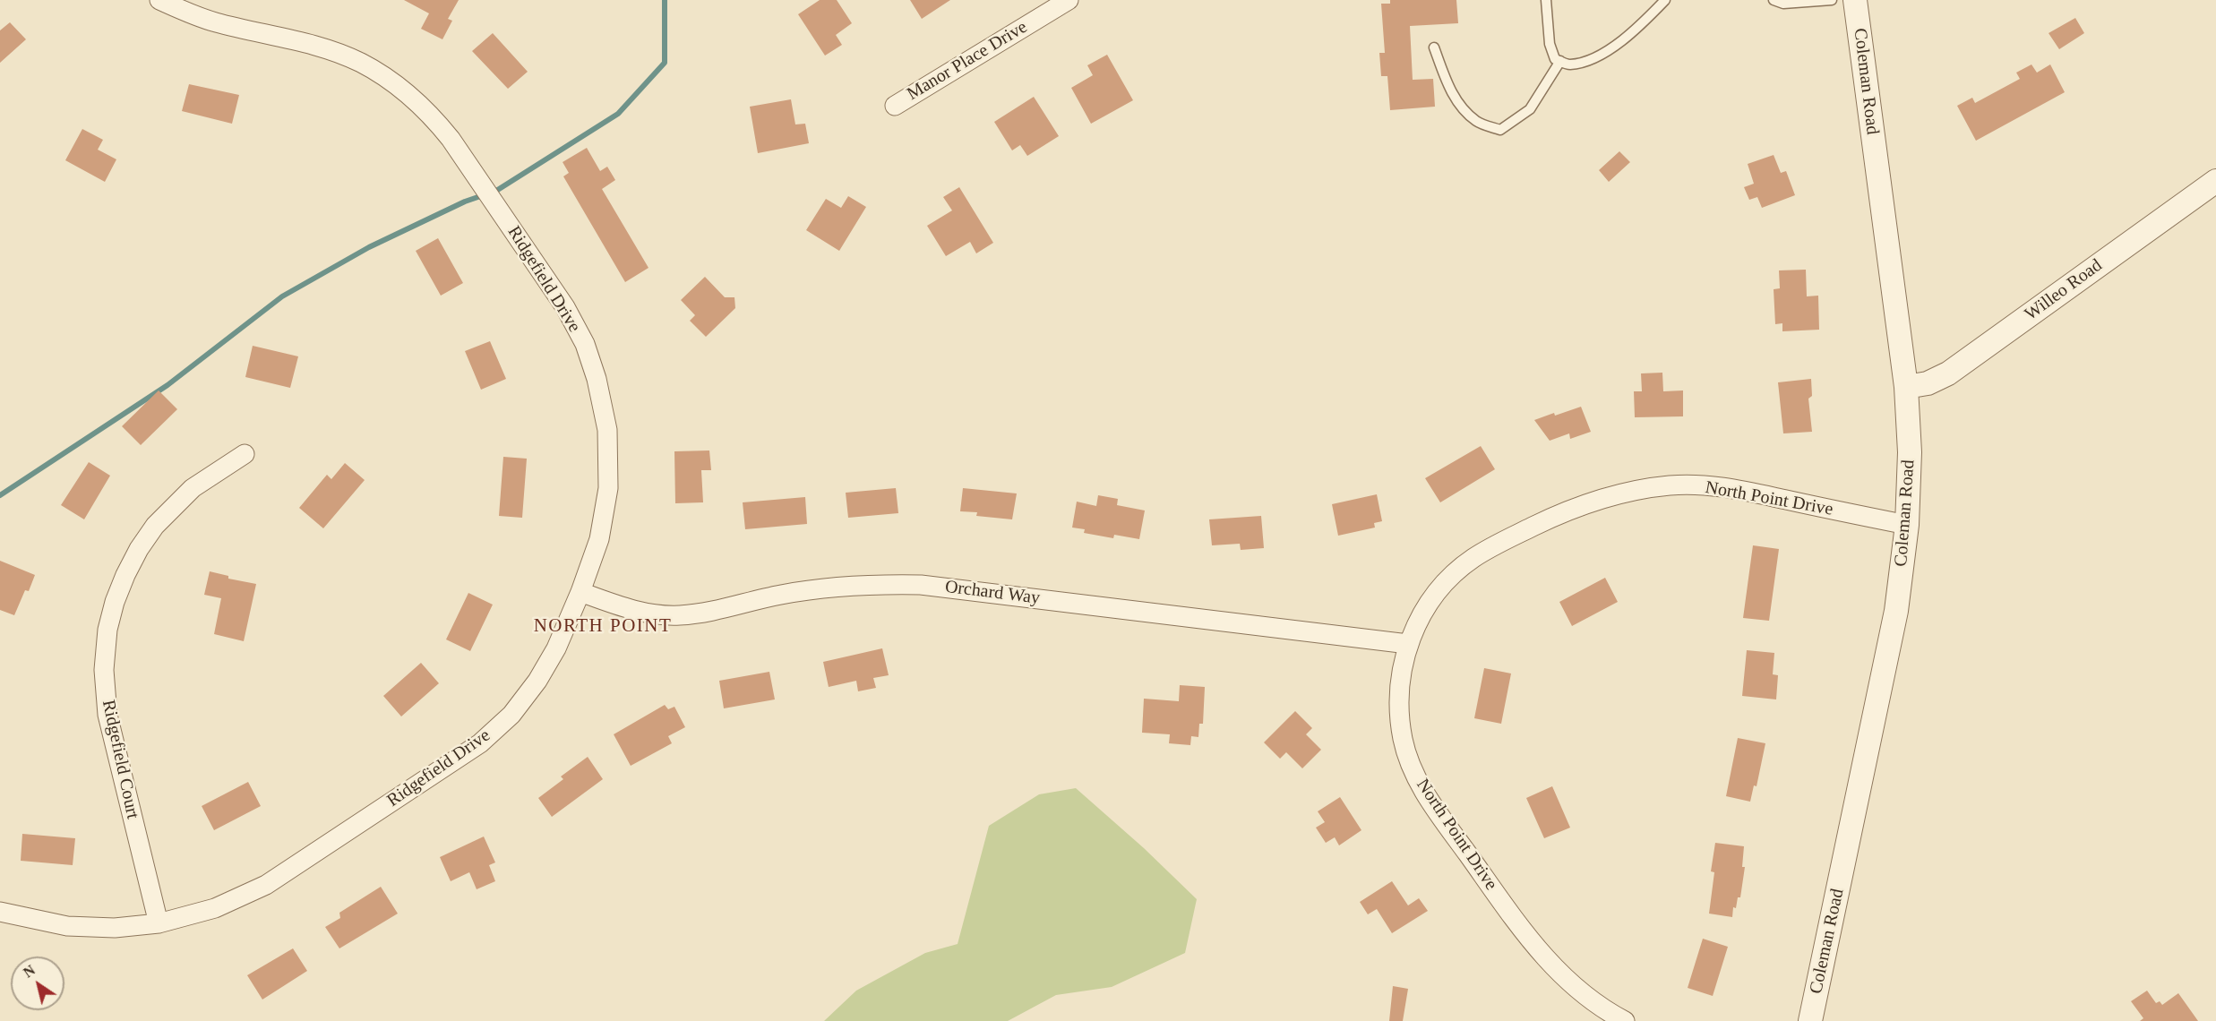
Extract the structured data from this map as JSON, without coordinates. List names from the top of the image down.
{
  "streets": {
    "street": [
      "Manor Place Drive",
      "Coleman Road",
      "Ridgefield Drive",
      "Willeo Road",
      "North Point Drive",
      "Orchard Way",
      "Ridgefield Court"
    ]
  },
  "crossings": [
    ["Coleman Road", "Willeo Road"],
    ["Coleman Road", "North Point Drive"],
    ["Ridgefield Drive", "Orchard Way"],
    ["Ridgefield Drive", "Ridgefield Court"],
    ["North Point Drive", "Orchard Way"]
  ],
  "districts": ["NORTH POINT"],
  "north": "top left"
}
